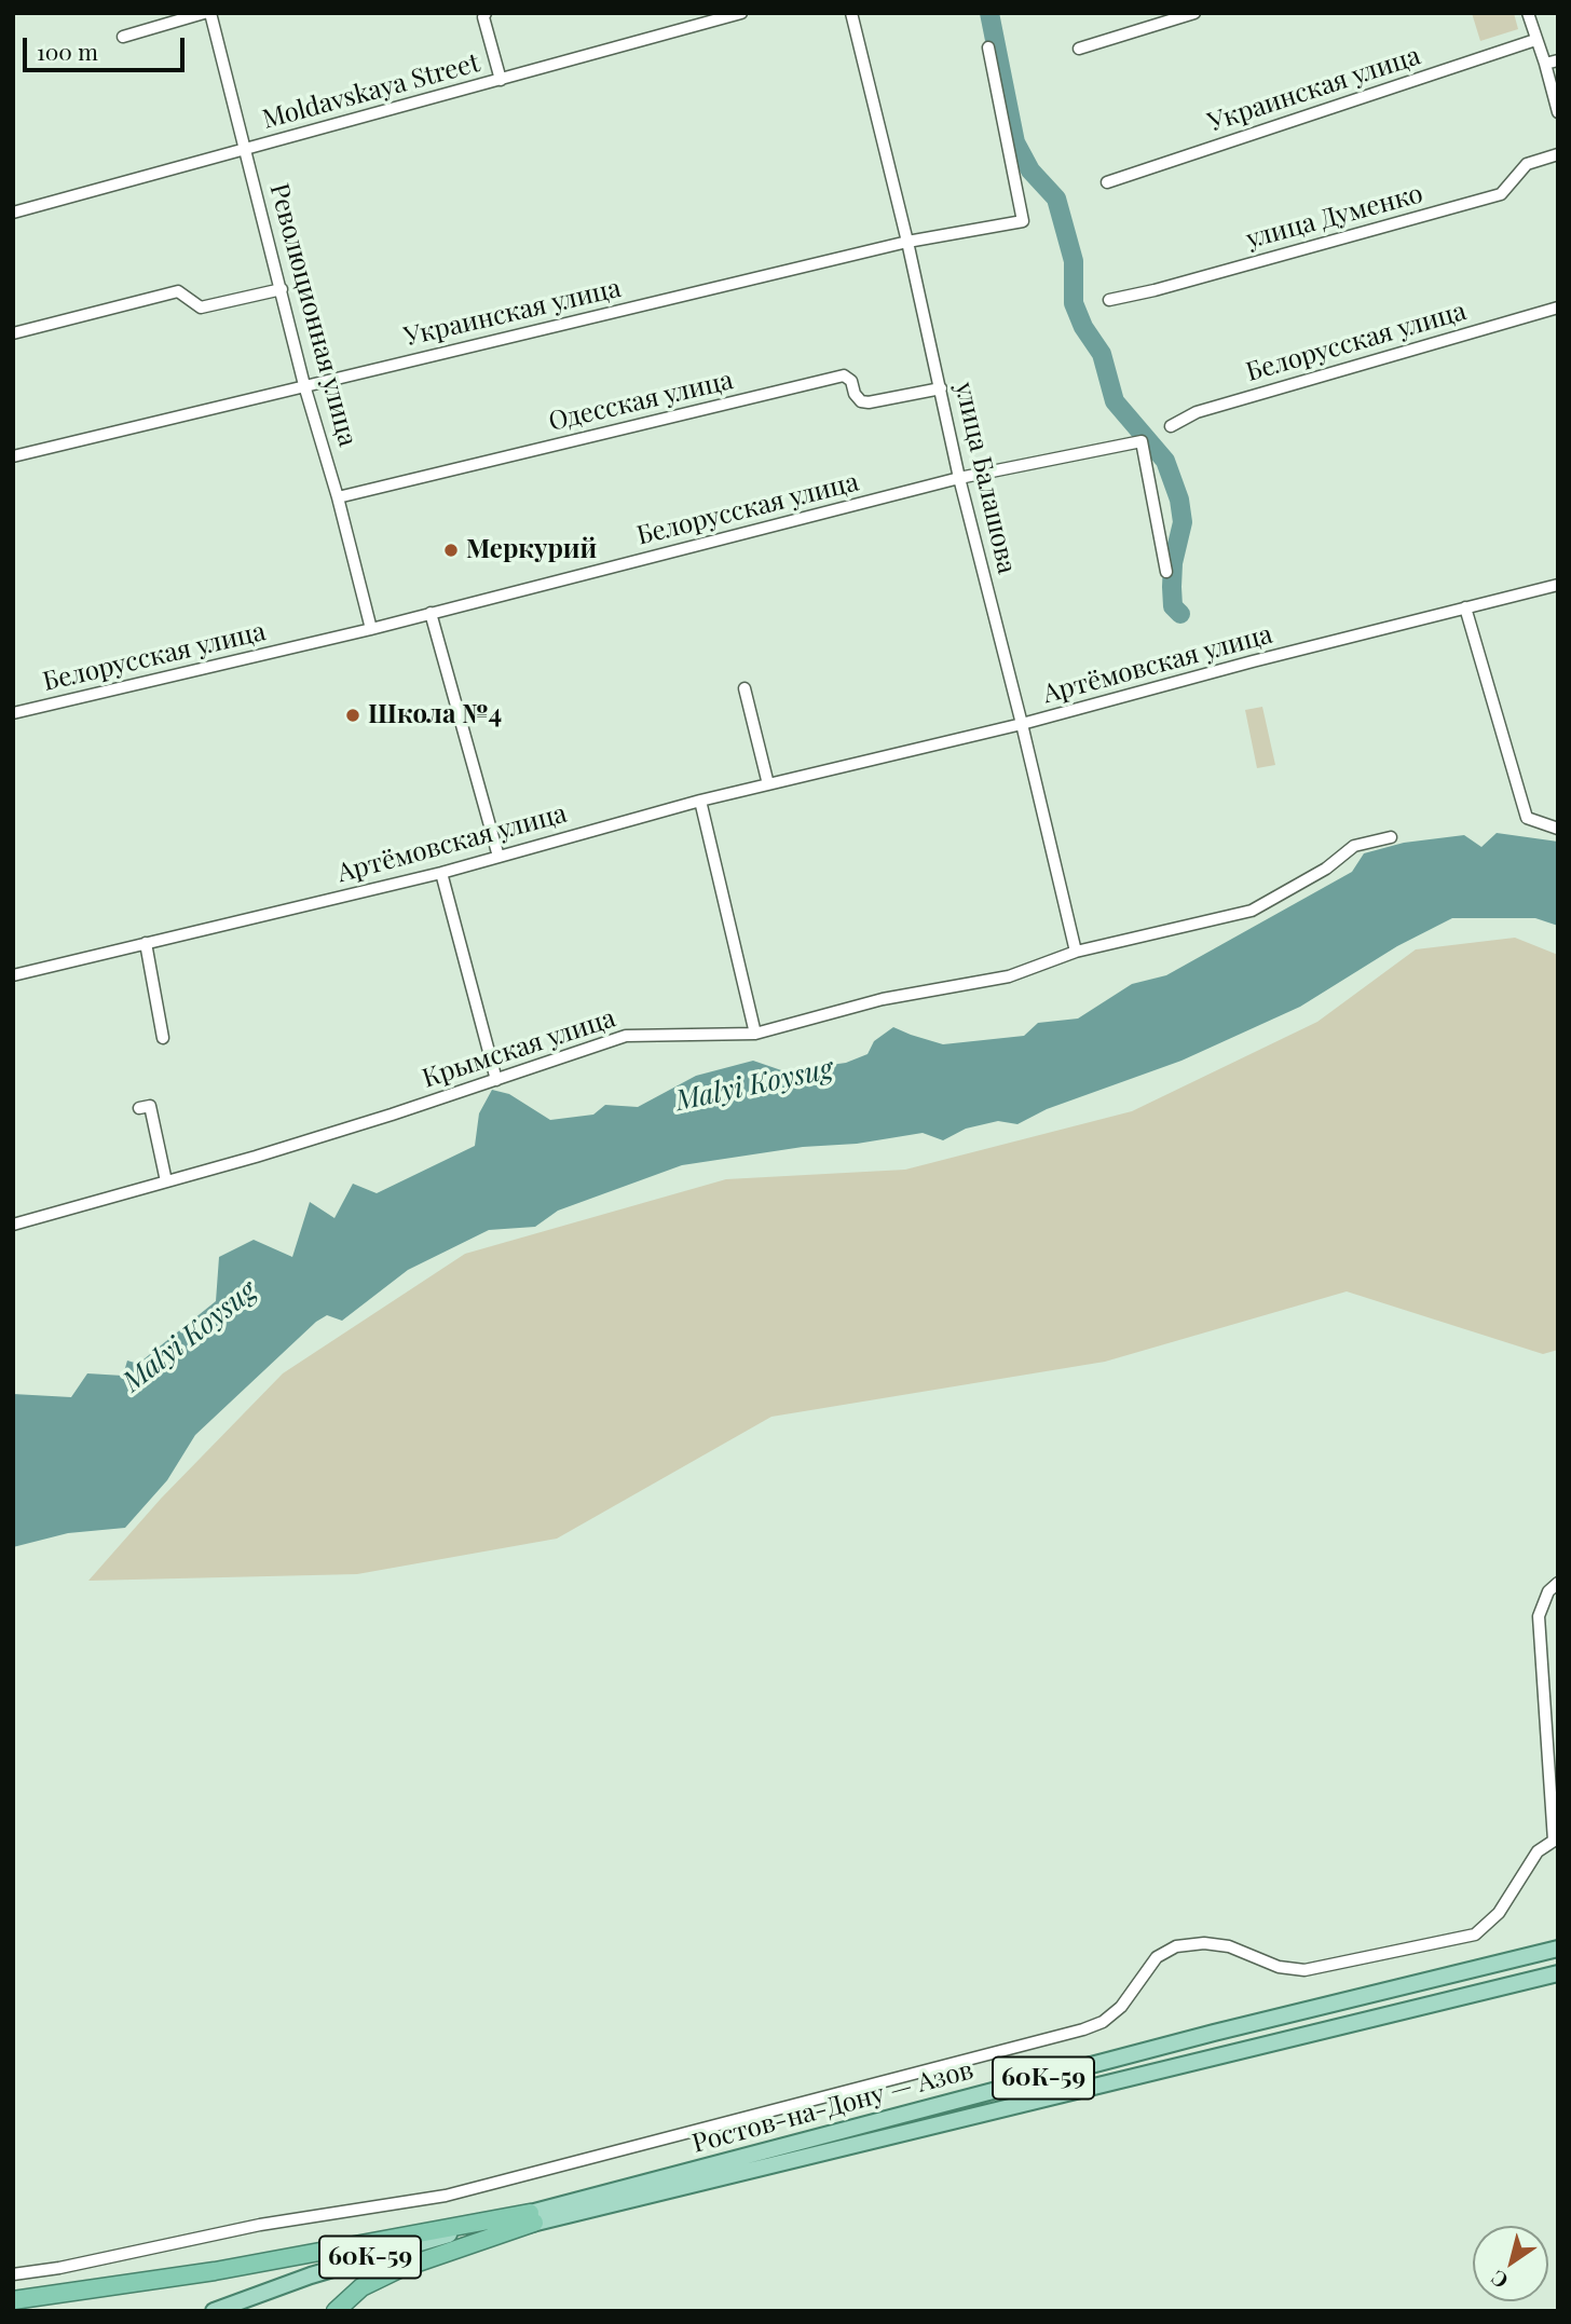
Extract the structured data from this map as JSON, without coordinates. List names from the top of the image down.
{
  "streets": {
    "main road": ["60К-59", "Ростов-на-Дону — Азов"],
    "street": [
      "Украинская улица",
      "Moldavskaya Street",
      "улица Думенко",
      "Революционная улица",
      "Белорусская улица",
      "Одесская улица",
      "улица Балашова",
      "Артёмовская улица",
      "Крымская улица"
    ]
  },
  "crossings": [
    ["Украинская улица", "Революционная улица"],
    ["Украинская улица", "улица Балашова"],
    ["Moldavskaya Street", "Революционная улица"],
    ["Революционная улица", "Белорусская улица"],
    ["Революционная улица", "Одесская улица"],
    ["Белорусская улица", "улица Балашова"],
    ["Одесская улица", "улица Балашова"],
    ["улица Балашова", "Артёмовская улица"],
    ["улица Балашова", "Крымская улица"]
  ],
  "water": ["Malyi Koysug"],
  "places": ["Меркурий", "Школа №4"],
  "scale_bar": "100 m",
  "north": "bottom left"
}
